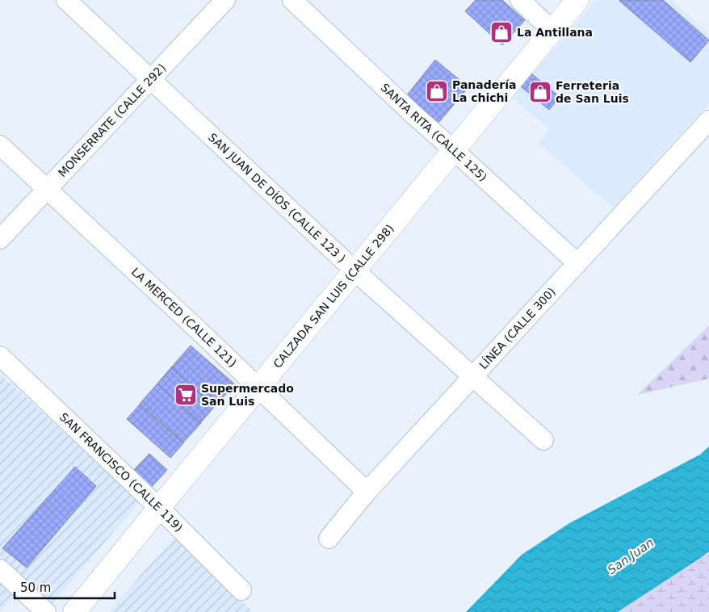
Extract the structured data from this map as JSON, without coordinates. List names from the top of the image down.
{
  "streets": {
    "main road": ["CALZADA SAN LUIS (CALLE 298)"],
    "street": [
      "MONSERRATE (CALLE 292)",
      "SANTA RITA (CALLE 125)",
      "SAN JUAN DE DÍOS (CALLE 123 )",
      "LA MERCED (CALLE 121)",
      "LÍNEA (CALLE 300)",
      "SAN FRANCISCO (CALLE 119)"
    ]
  },
  "crossings": [
    ["MONSERRATE (CALLE 292)", "SAN JUAN DE DÍOS (CALLE 123 )"],
    ["MONSERRATE (CALLE 292)", "LA MERCED (CALLE 121)"],
    ["SANTA RITA (CALLE 125)", "CALZADA SAN LUIS (CALLE 298)"],
    ["SANTA RITA (CALLE 125)", "LÍNEA (CALLE 300)"],
    ["SAN JUAN DE DÍOS (CALLE 123 )", "CALZADA SAN LUIS (CALLE 298)"],
    ["SAN JUAN DE DÍOS (CALLE 123 )", "LÍNEA (CALLE 300)"],
    ["CALZADA SAN LUIS (CALLE 298)", "LA MERCED (CALLE 121)"],
    ["CALZADA SAN LUIS (CALLE 298)", "SAN FRANCISCO (CALLE 119)"],
    ["LA MERCED (CALLE 121)", "LÍNEA (CALLE 300)"]
  ],
  "water": ["San Juan"],
  "places": {
    "shop": ["La Antillana", "Panadería La chichi", "Ferreteria de San Luis"],
    "supermarket": ["Supermercado San Luis"]
  },
  "scale_bar": "50 m"
}
